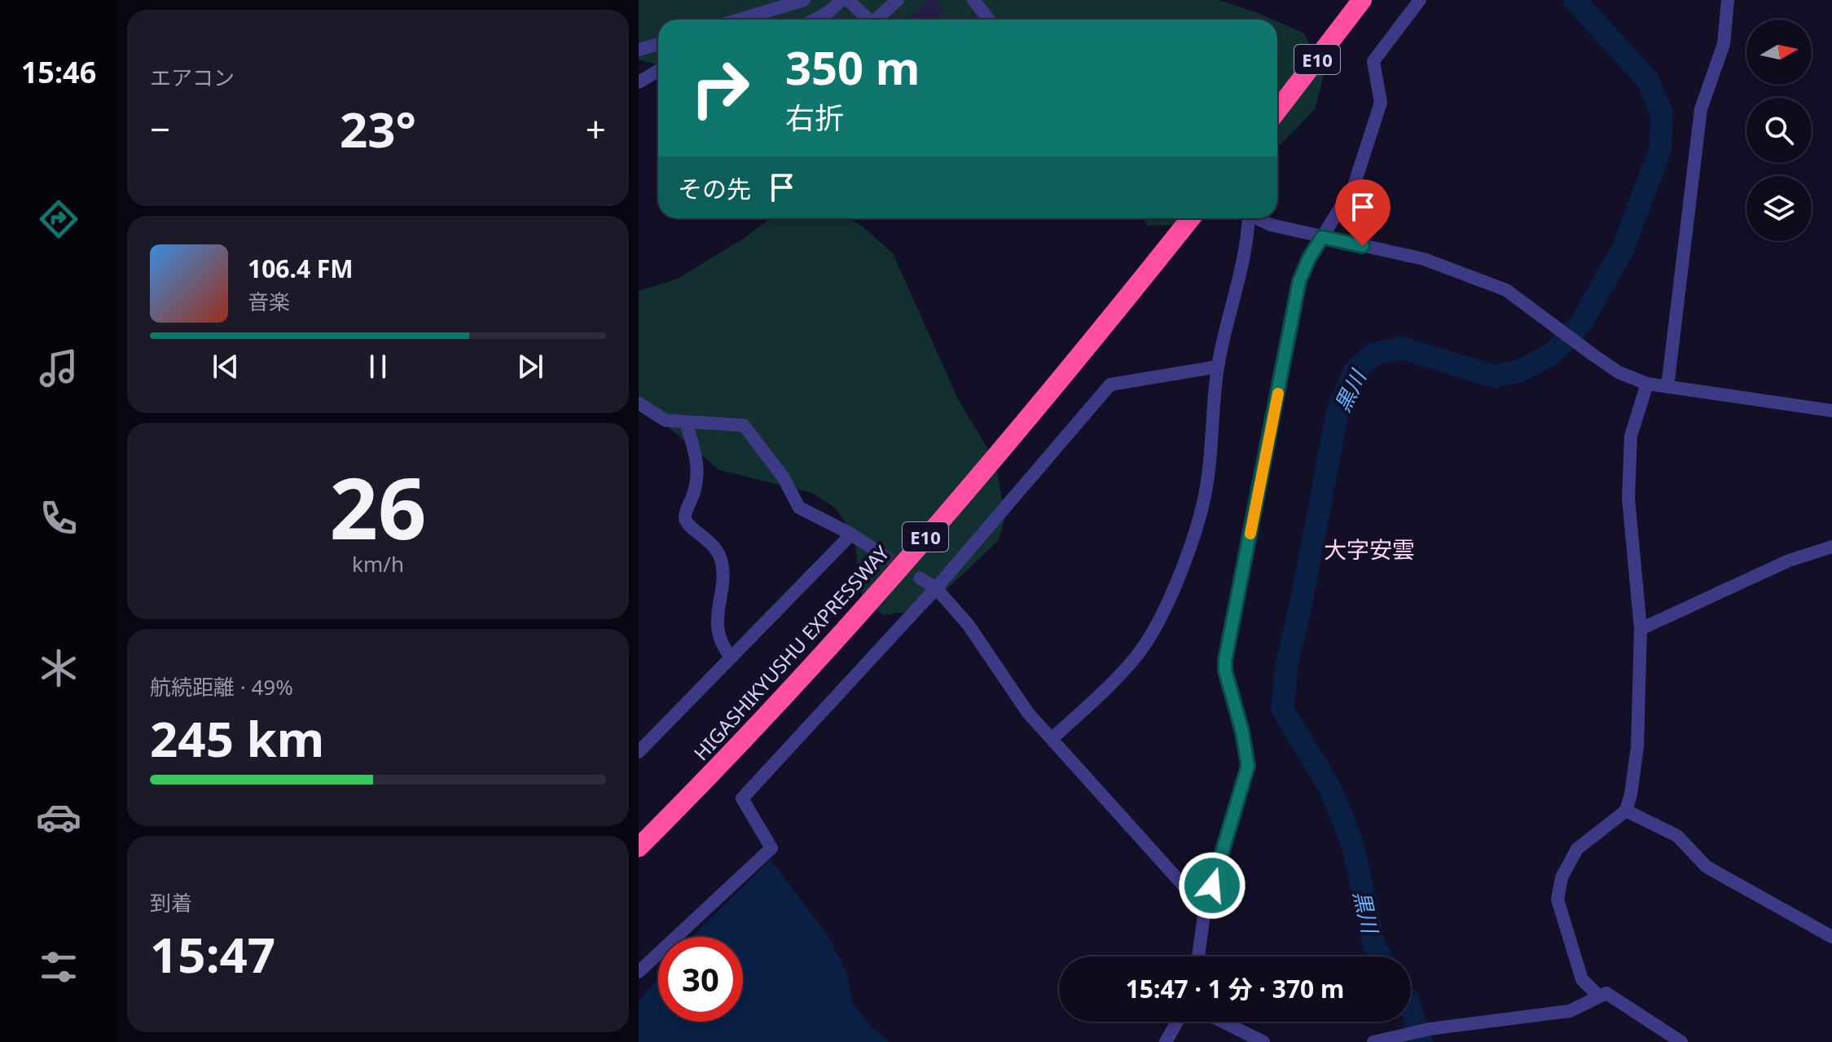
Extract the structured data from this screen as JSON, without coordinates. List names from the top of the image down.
{
  "streets": {
    "highway": ["E10", "HIGASHIKYUSHU EXPRESSWAY"]
  },
  "districts": ["大字安雲"],
  "water": ["黒川"],
  "north": "right",
  "page": {
    "tabs": "15:46",
    "tile": [
      "エアコン",
      ["26", "km/h"],
      ["航続距離 · 49%", "245 km"],
      ["到着", "15:47"]
    ],
    "turn": ["350 m", "右折"],
    "heat": ["−", "23°", "+"],
    "then": "その先",
    "song": ["106.4 FM", "音楽"],
    "limit": "30",
    "trip": "15:47 · 1 分 · 370 m"
  }
}
